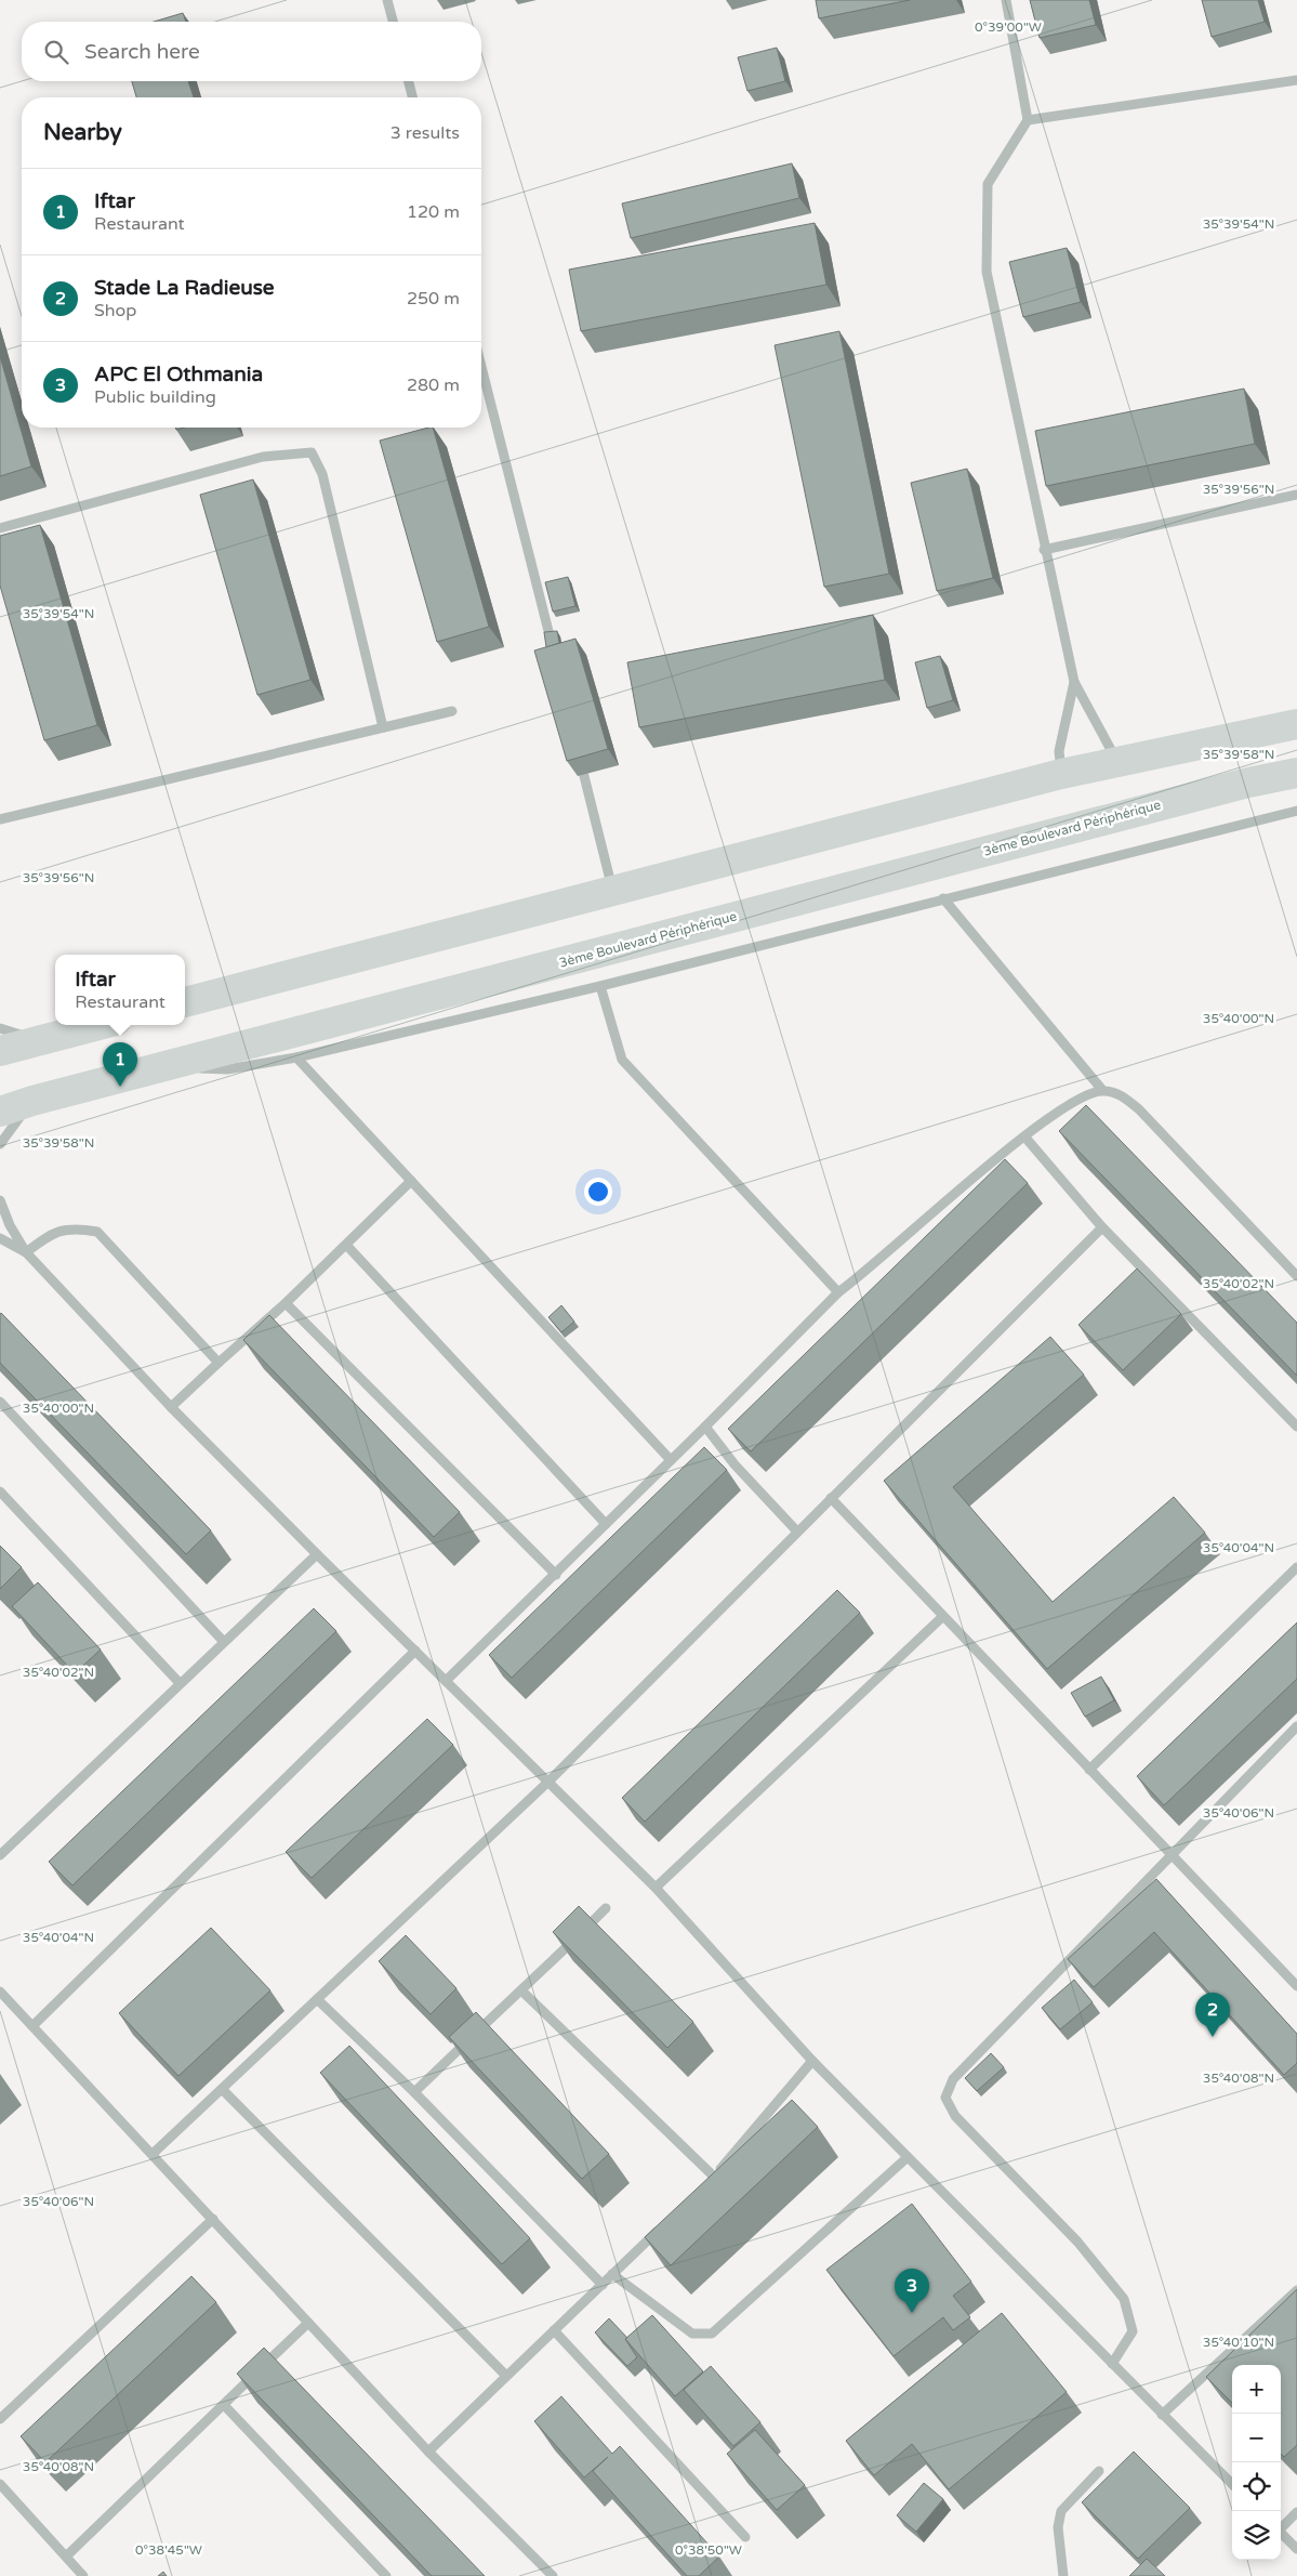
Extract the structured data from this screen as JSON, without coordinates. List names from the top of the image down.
{
  "streets": {
    "highway": ["3ème Boulevard Périphérique"]
  },
  "page": {
    "search": "Search here",
    "heading": ["Nearby", "3 results"],
    "list": [
      {
        "mark": "1",
        "name": "Iftar",
        "note": "Restaurant",
        "value": "120 m"
      },
      {
        "mark": "2",
        "name": "Stade La Radieuse",
        "note": "Shop",
        "value": "250 m"
      },
      {
        "mark": "3",
        "name": "APC El Othmania",
        "note": "Public building",
        "value": "280 m"
      }
    ],
    "popup": ["Iftar", "Restaurant"],
    "pins": ["1", "2", "3"],
    "map_buttons": ["+", "−"]
  },
  "coordinates": [
    "0°39'00\"W",
    "35°39'54\"N",
    "35°39'56\"N",
    "35°39'58\"N",
    "35°40'00\"N",
    "35°40'02\"N",
    "35°40'04\"N",
    "35°40'06\"N",
    "35°40'08\"N",
    "35°40'10\"N",
    "0°38'45\"W",
    "0°38'50\"W"
  ]
}
